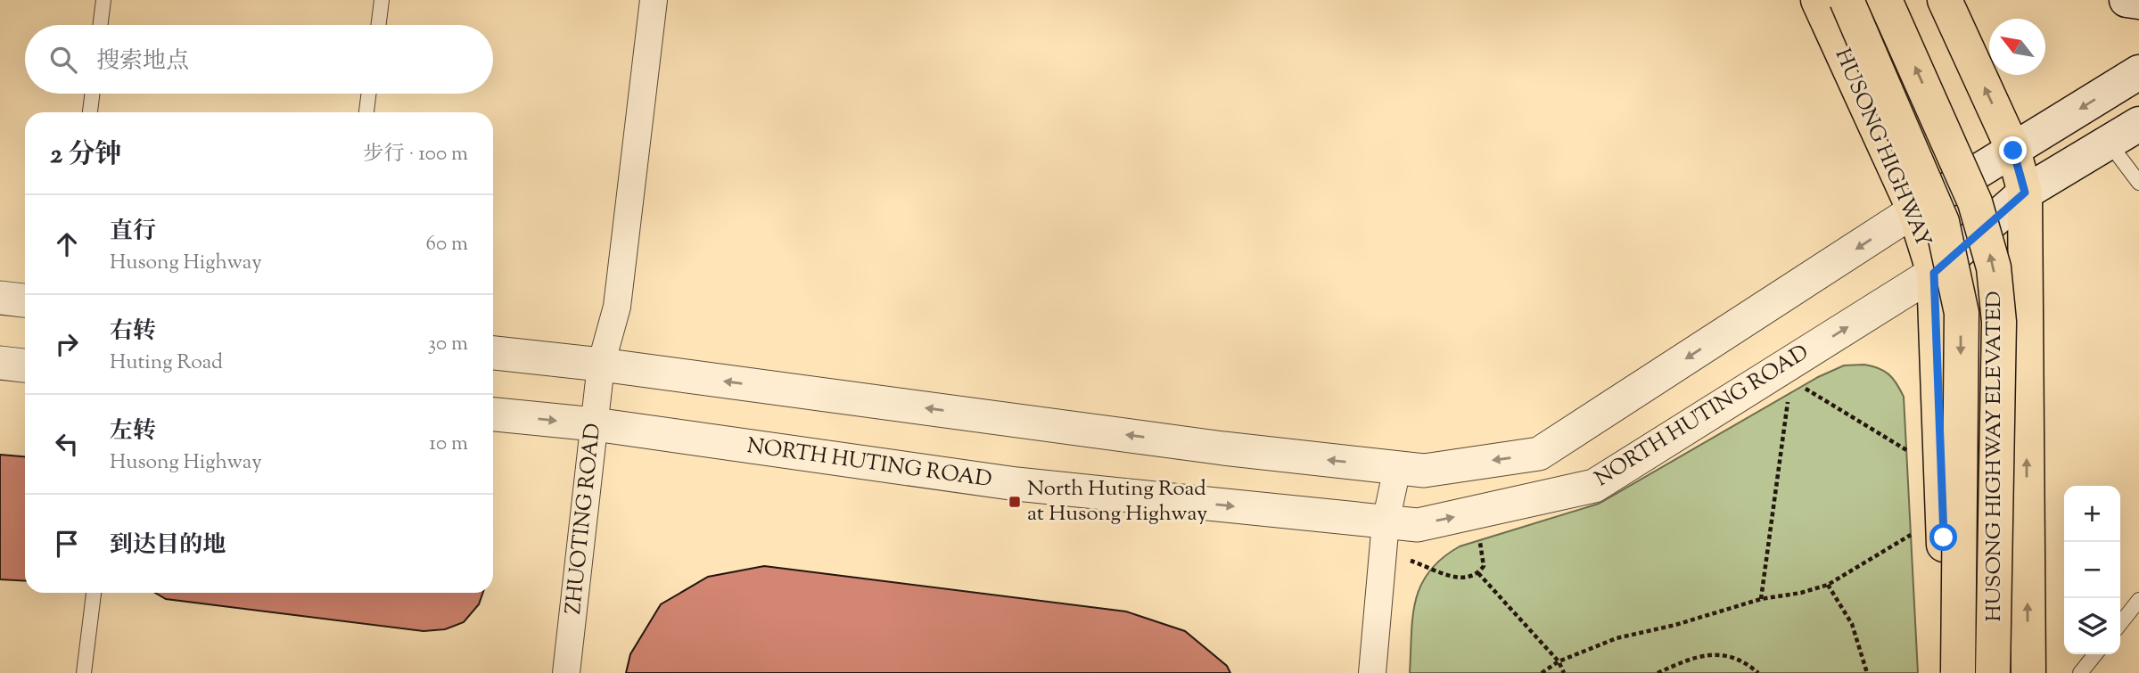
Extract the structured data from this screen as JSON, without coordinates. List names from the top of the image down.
{
  "streets": {
    "main road": ["HUSONG HIGHWAY", "HUSONG HIGHWAY ELEVATED"],
    "street": ["NORTH HUTING ROAD", "ZHUOTING ROAD"]
  },
  "crossings": [
    ["HUSONG HIGHWAY", "NORTH HUTING ROAD"],
    ["NORTH HUTING ROAD", "ZHUOTING ROAD"]
  ],
  "places": {
    "transit": ["North Huting Road at Husong Highway"]
  },
  "north": "top left",
  "page": {
    "search": "搜索地点",
    "heading": ["2 分钟", "步行 · 100 m"],
    "list": [
      ["直行", "Husong Highway", "60 m"],
      ["右转", "Huting Road", "30 m"],
      ["左转", "Husong Highway", "10 m"],
      "到达目的地"
    ],
    "map_buttons": ["+", "−"]
  }
}
